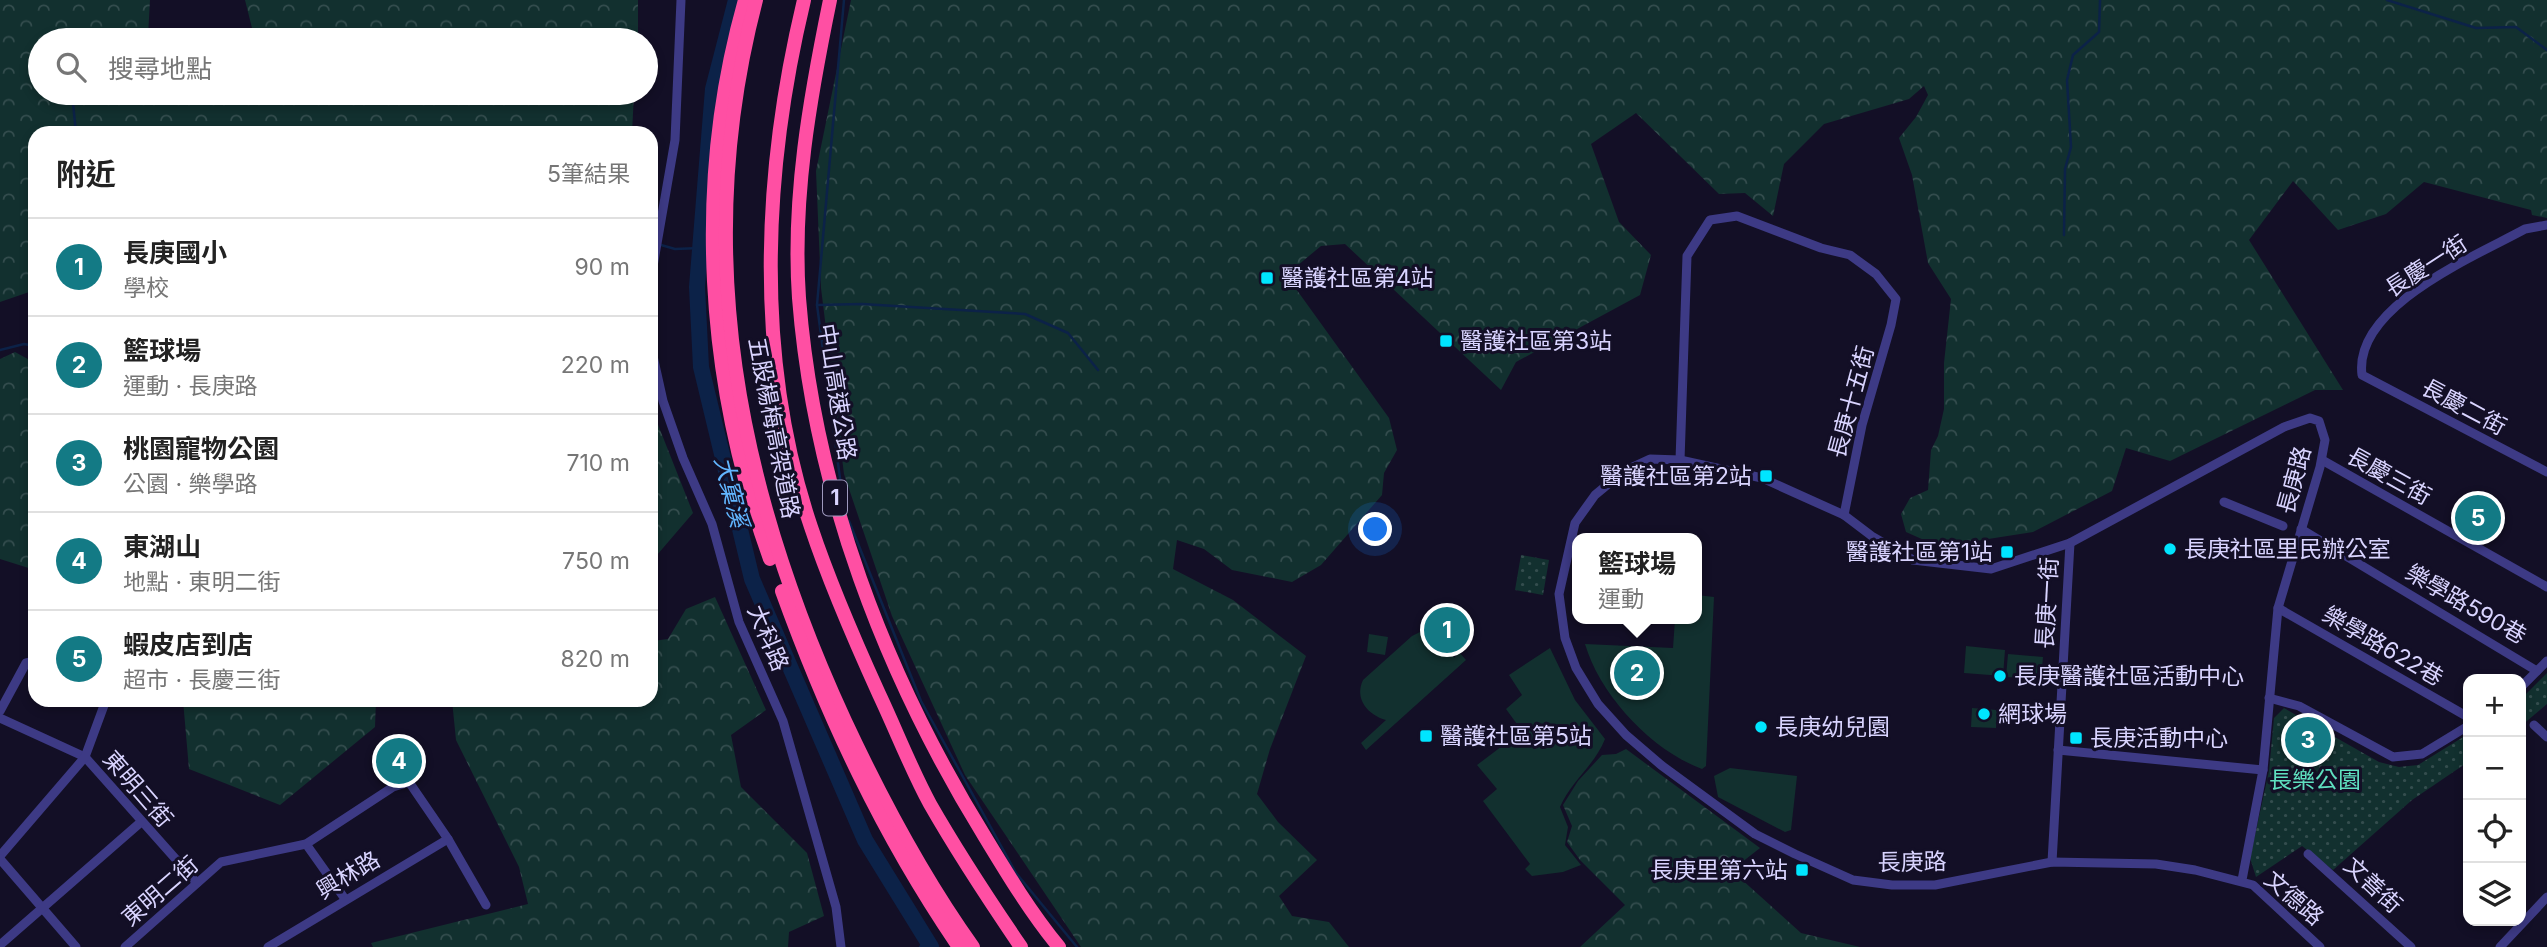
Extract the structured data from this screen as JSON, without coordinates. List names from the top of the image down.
{
  "streets": {
    "highway": ["中山高速公路", "五股楊梅高架道路", "1"],
    "street": [
      "長慶一街",
      "長庚十五街",
      "長慶二街",
      "長慶三街",
      "長庚路",
      "長庚一街",
      "樂學路590巷",
      "大科路",
      "樂學路622巷",
      "東明三街",
      "興林路",
      "文善街",
      "東明二街",
      "文德路"
    ]
  },
  "crossings": [
    ["長慶一街", "長慶二街"],
    ["長庚十五街", "長庚路"],
    ["長慶三街", "長庚路"],
    ["長庚路", "長庚一街"],
    ["長庚路", "樂學路590巷"],
    ["長庚路", "樂學路622巷"],
    ["長庚路", "文德路"],
    ["東明三街", "東明二街"]
  ],
  "water": ["大窠溪"],
  "parks": ["長樂公園"],
  "places": {
    "transit": [
      "醫護社區第4站",
      "醫護社區第3站",
      "醫護社區第2站",
      "醫護社區第1站",
      "醫護社區第5站",
      "長庚活動中心",
      "長庚里第六站"
    ],
    "other": [
      "長庚社區里民辦公室",
      "長庚醫護社區活動中心",
      "網球場",
      "長庚幼兒園"
    ]
  },
  "page": {
    "search": "搜尋地點",
    "heading": ["附近", "5筆結果"],
    "list": [
      {
        "mark": "1",
        "name": "長庚國小",
        "note": "學校",
        "value": "90 m"
      },
      {
        "mark": "2",
        "name": "籃球場",
        "note": "運動 · 長庚路",
        "value": "220 m"
      },
      {
        "mark": "3",
        "name": "桃園寵物公園",
        "note": "公園 · 樂學路",
        "value": "710 m"
      },
      {
        "mark": "4",
        "name": "東湖山",
        "note": "地點 · 東明二街",
        "value": "750 m"
      },
      {
        "mark": "5",
        "name": "蝦皮店到店",
        "note": "超市 · 長慶三街",
        "value": "820 m"
      }
    ],
    "pins": [
      "5",
      "1",
      "2",
      "3",
      "4"
    ],
    "popup": ["籃球場", "運動"],
    "map_buttons": ["+", "−"]
  }
}
